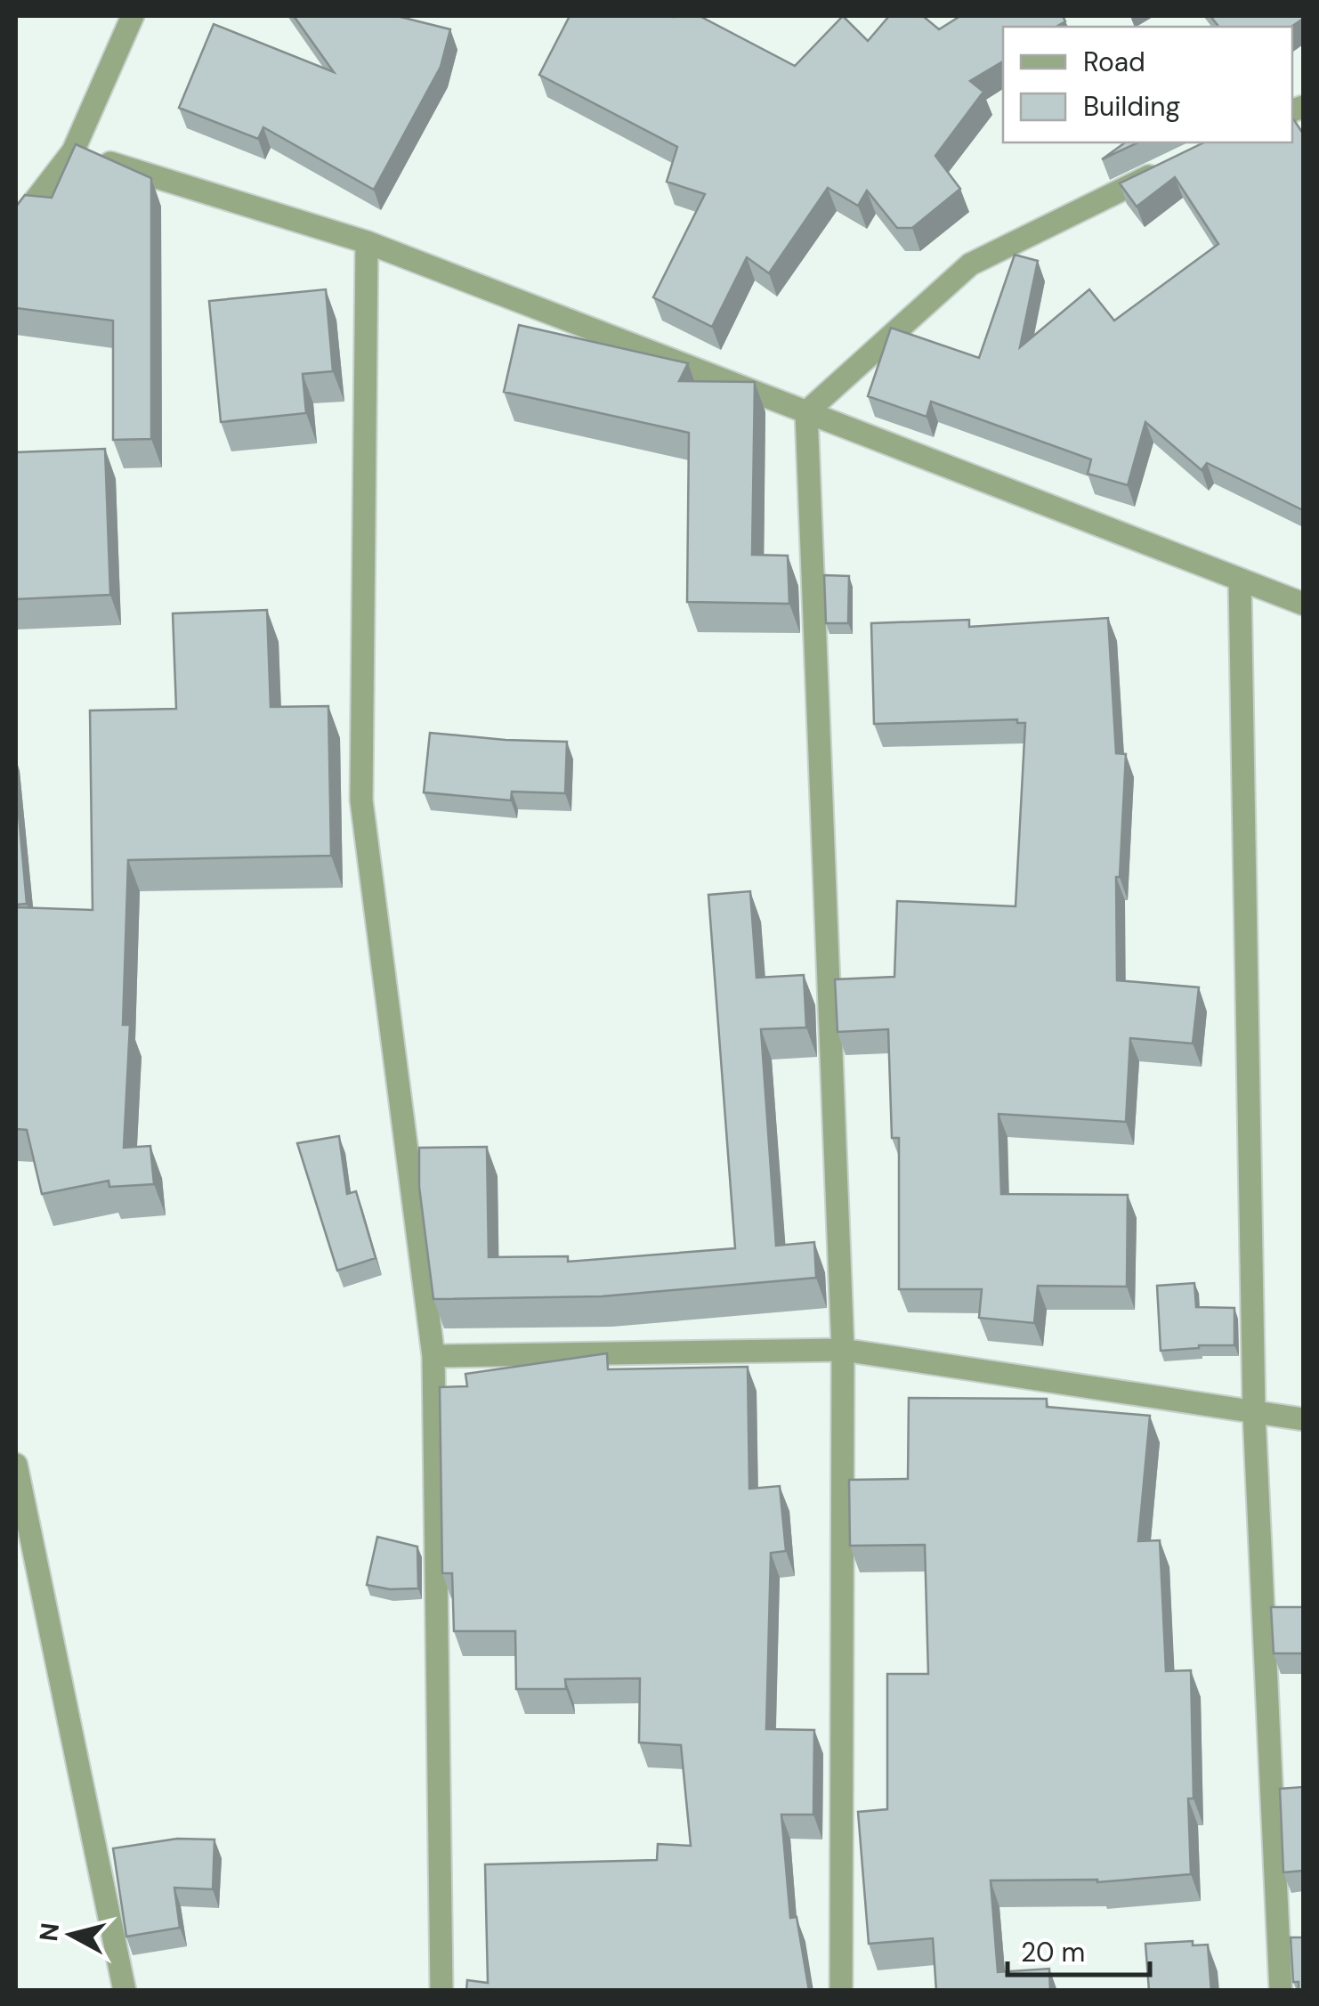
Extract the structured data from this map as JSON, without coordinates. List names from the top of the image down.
{
  "legend": ["Road", "Building"],
  "scale_bar": "20 m",
  "north": "left"
}
